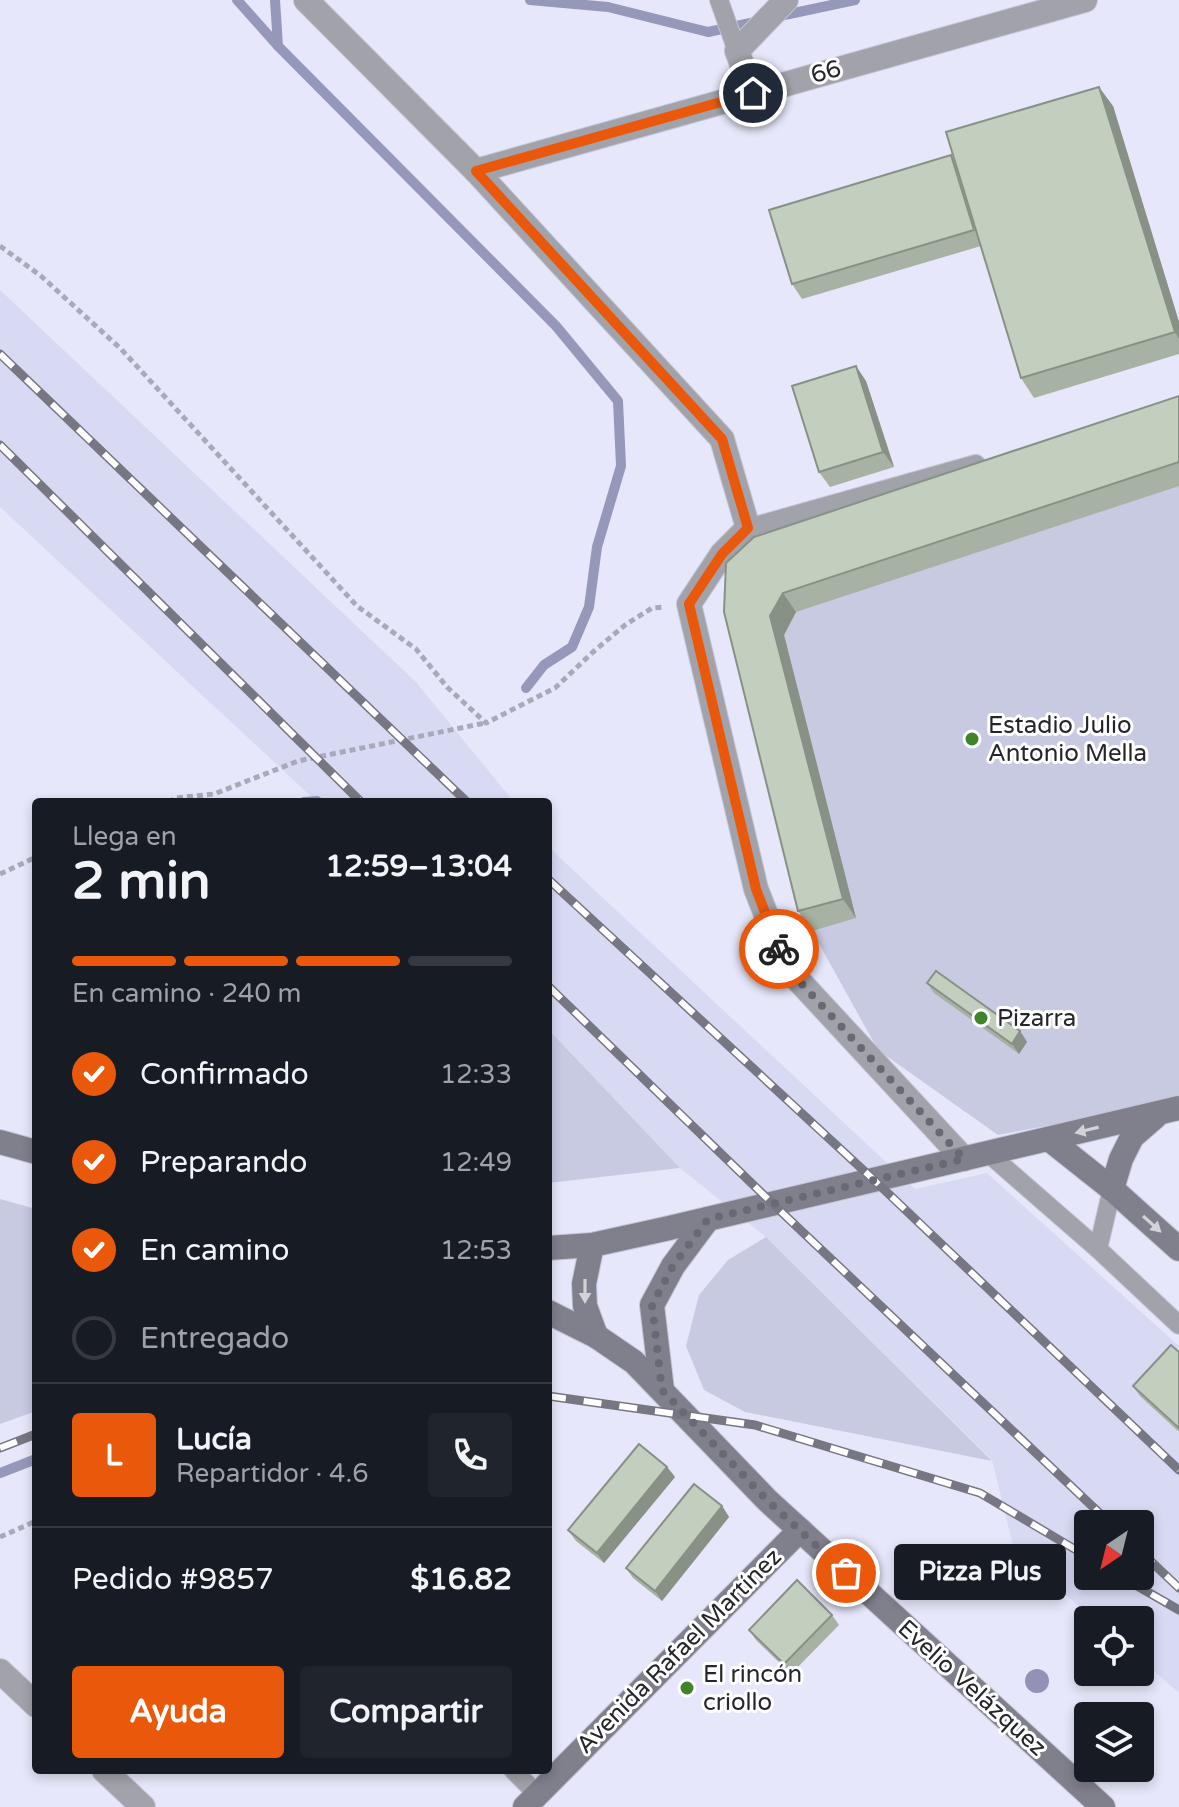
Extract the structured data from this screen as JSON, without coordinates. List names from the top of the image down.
{
  "streets": {
    "main road": ["Avenida Rafael Martínez", "Evelio Velázquez"],
    "street": ["66"]
  },
  "crossings": [
    ["Avenida Rafael Martínez", "Evelio Velázquez"]
  ],
  "places": [
    "Estadio Julio Antonio Mella",
    "Pizarra",
    "Pizza Plus",
    "El rincón criollo"
  ],
  "north": "bottom left",
  "page": {
    "heading": ["2 min", "Llega en", "12:59–13:04"],
    "panel": [
      "Lucía",
      "Repartidor · 4.6",
      "Pedido #9857",
      "$16.82"
    ],
    "bar": "En camino · 240 m",
    "list": [
      ["Confirmado", "12:33"],
      ["Preparando", "12:49"],
      ["En camino", "12:53"],
      "Entregado"
    ],
    "round": "L",
    "bubble": "Pizza Plus",
    "buttons": ["Ayuda", "Compartir"]
  }
}
